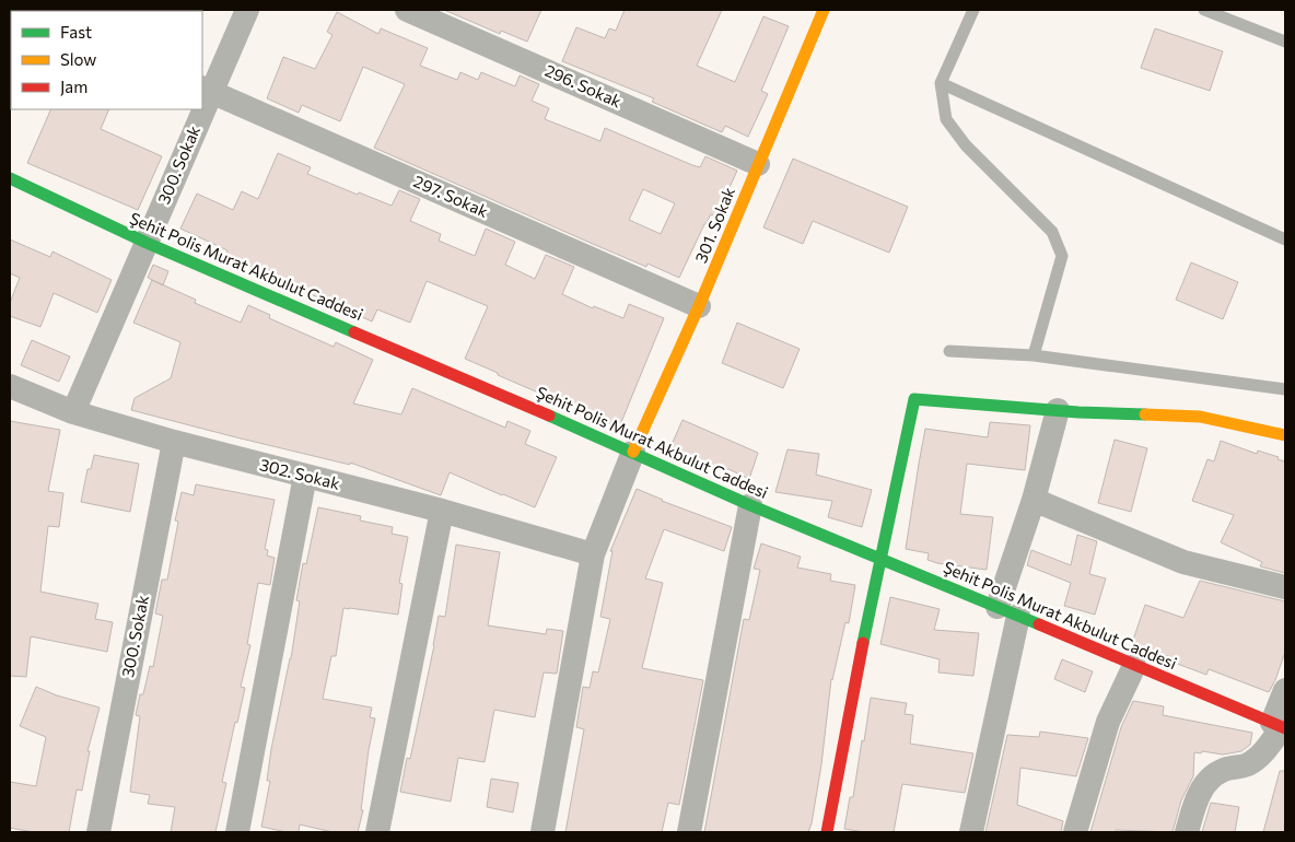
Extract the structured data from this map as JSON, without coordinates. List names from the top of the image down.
{
  "streets": {
    "street": [
      "296. Sokak",
      "300. Sokak",
      "297. Sokak",
      "301. Sokak",
      "Şehit Polis Murat Akbulut Caddesi",
      "302. Sokak"
    ]
  },
  "crossings": [
    ["296. Sokak", "301. Sokak"],
    ["300. Sokak", "297. Sokak"],
    ["300. Sokak", "Şehit Polis Murat Akbulut Caddesi"],
    ["300. Sokak", "302. Sokak"],
    ["297. Sokak", "301. Sokak"],
    ["301. Sokak", "Şehit Polis Murat Akbulut Caddesi"]
  ],
  "legend": ["Fast", "Slow", "Jam"]
}
